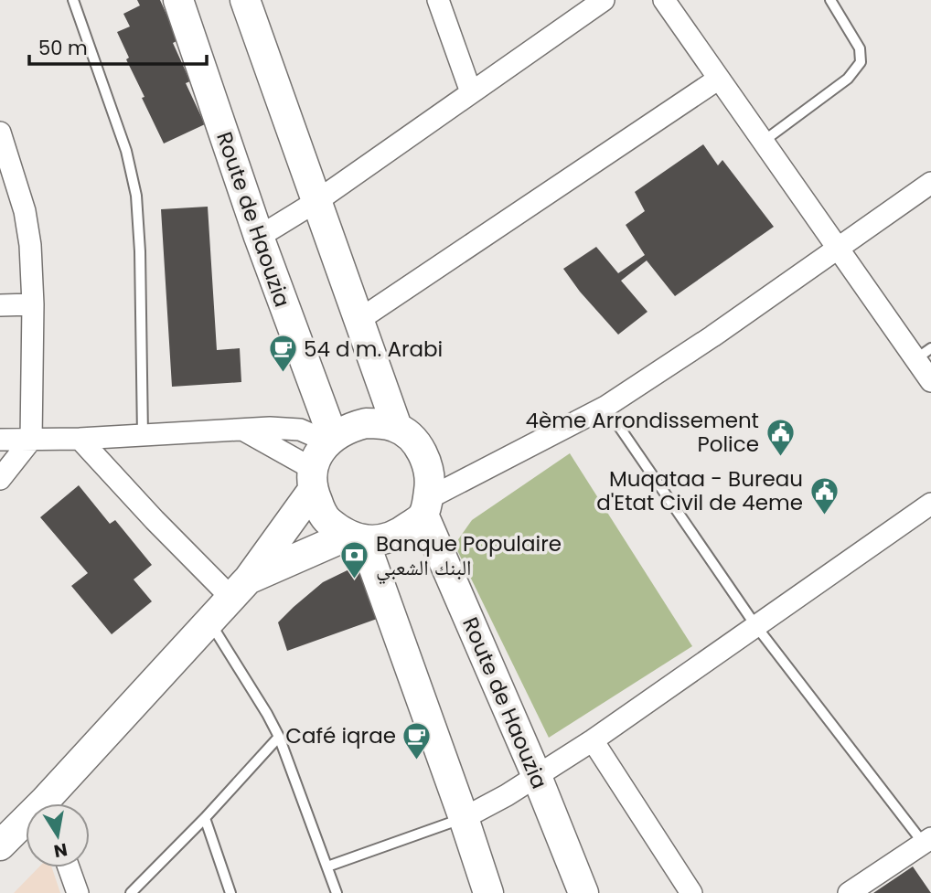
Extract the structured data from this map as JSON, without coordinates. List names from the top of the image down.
{
  "streets": {
    "street": ["Route de Haouzia"]
  },
  "places": {
    "cafe": ["54 d m. Arabi", "Café iqrae"],
    "public building": ["4ème Arrondissement Police", "Muqataa - Bureau d'Etat Civil de 4eme"],
    "bank": ["Banque Populaire البنك الشعبي"]
  },
  "scale_bar": "50 m",
  "north": "bottom"
}
